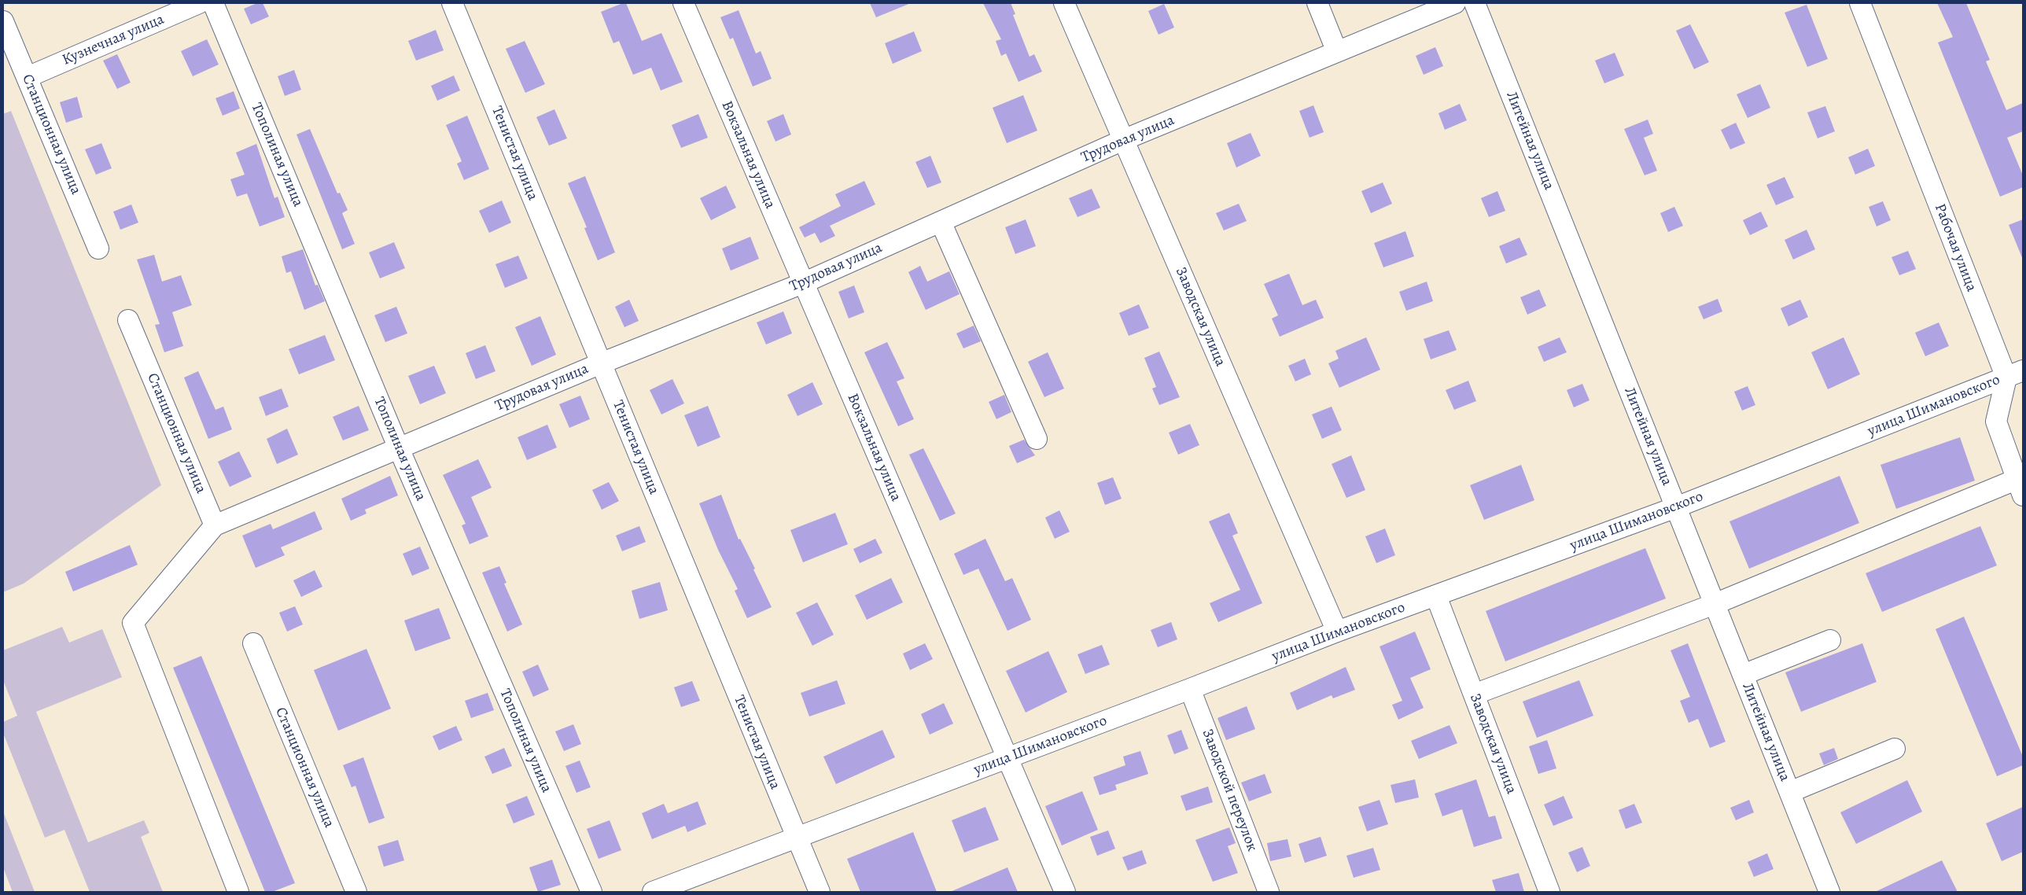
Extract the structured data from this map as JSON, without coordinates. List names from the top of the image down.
{
  "streets": {
    "street": [
      "Кузнечная улица",
      "Станционная улица",
      "Трудовая улица",
      "Литейная улица",
      "Тенистая улица",
      "Тополиная улица",
      "Вокзальная улица",
      "Рабочая улица",
      "Заводская улица",
      "улица Шимановского",
      "Заводской переулок"
    ]
  },
  "crossings": [
    ["Кузнечная улица", "Станционная улица"],
    ["Станционная улица", "Трудовая улица"],
    ["Трудовая улица", "Тенистая улица"],
    ["Трудовая улица", "Тополиная улица"],
    ["Трудовая улица", "Вокзальная улица"],
    ["Трудовая улица", "Заводская улица"],
    ["Литейная улица", "улица Шимановского"],
    ["Тенистая улица", "улица Шимановского"],
    ["Вокзальная улица", "улица Шимановского"],
    ["Рабочая улица", "улица Шимановского"],
    ["Заводская улица", "улица Шимановского"],
    ["улица Шимановского", "Заводской переулок"]
  ]
}
